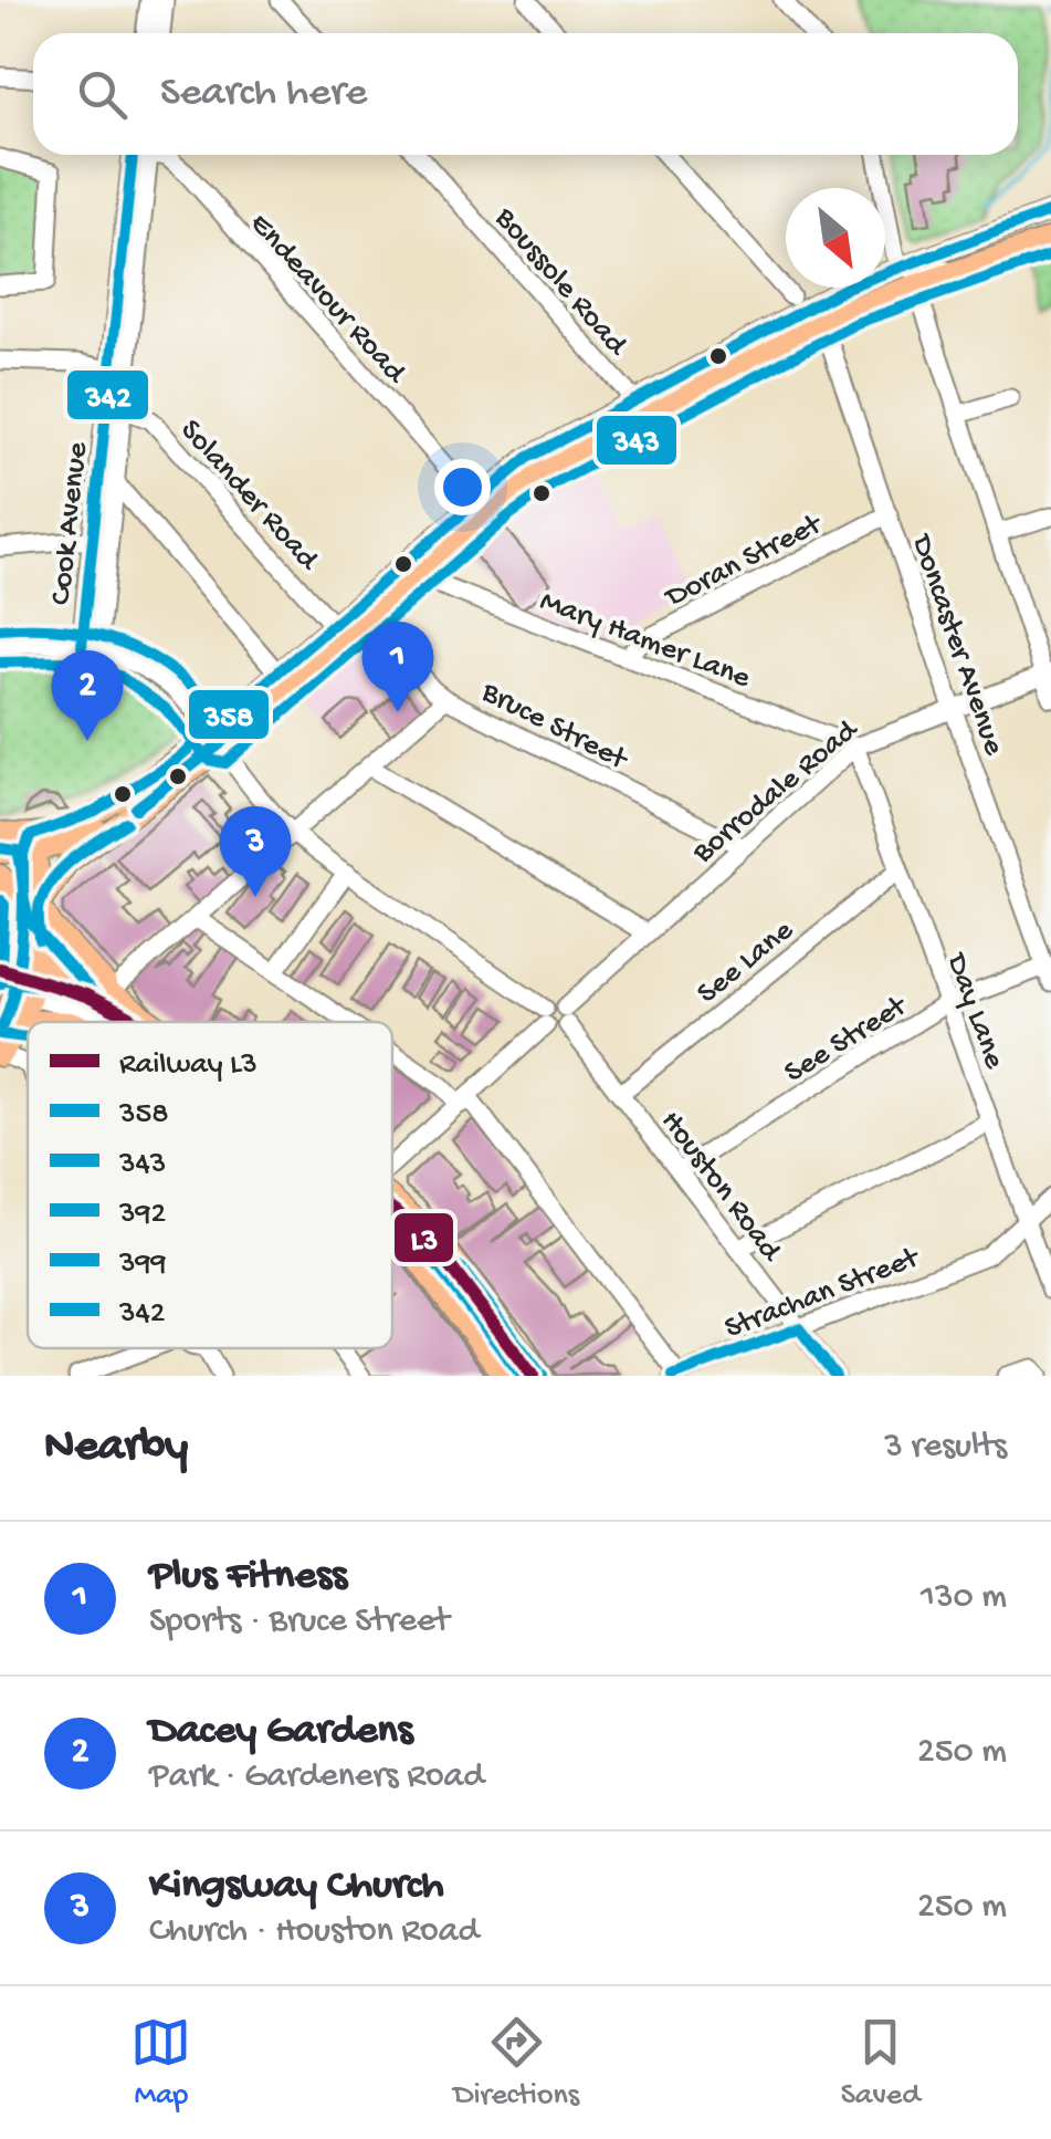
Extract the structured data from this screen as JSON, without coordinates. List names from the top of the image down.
{
  "streets": {
    "street": [
      "Boussole Road",
      "Endeavour Road",
      "Solander Road",
      "Cook Avenue",
      "Doran Street",
      "Mary Hamer Lane",
      "Doncaster Avenue",
      "Bruce Street",
      "Borrodale Road",
      "See Lane",
      "Day Lane",
      "See Street",
      "Houston Road",
      "Strachan Street"
    ]
  },
  "crossings": [
    ["Solander Road", "Cook Avenue"],
    ["Doran Street", "Mary Hamer Lane"],
    ["Doran Street", "Doncaster Avenue"],
    ["Mary Hamer Lane", "Borrodale Road"],
    ["Mary Hamer Lane", "Day Lane"],
    ["Doncaster Avenue", "Borrodale Road"],
    ["Doncaster Avenue", "See Street"],
    ["Bruce Street", "Borrodale Road"],
    ["Borrodale Road", "Day Lane"],
    ["Borrodale Road", "Houston Road"],
    ["See Lane", "Day Lane"],
    ["See Lane", "Houston Road"],
    ["Day Lane", "See Street"],
    ["Day Lane", "Strachan Street"],
    ["See Street", "Houston Road"],
    ["Houston Road", "Strachan Street"]
  ],
  "lines": [
    "transit line 342",
    "transit line 358",
    "transit line 343",
    "transit line 392",
    "rail line L3",
    "transit line 399"
  ],
  "legend": [
    "Railway L3",
    "358",
    "343",
    "392",
    "399",
    "342"
  ],
  "north": "bottom right",
  "page": {
    "search": "Search here",
    "pins": ["1", "2", "3"],
    "heading": ["Nearby", "3 results"],
    "list": [
      {
        "mark": "1",
        "name": "Plus Fitness",
        "note": "Sports · Bruce Street",
        "value": "130 m"
      },
      {
        "mark": "2",
        "name": "Dacey Gardens",
        "note": "Park · Gardeners Road",
        "value": "250 m"
      },
      {
        "mark": "3",
        "name": "Kingsway Church",
        "note": "Church · Houston Road",
        "value": "250 m"
      }
    ],
    "nav": ["Map", "Directions", "Saved"]
  }
}
